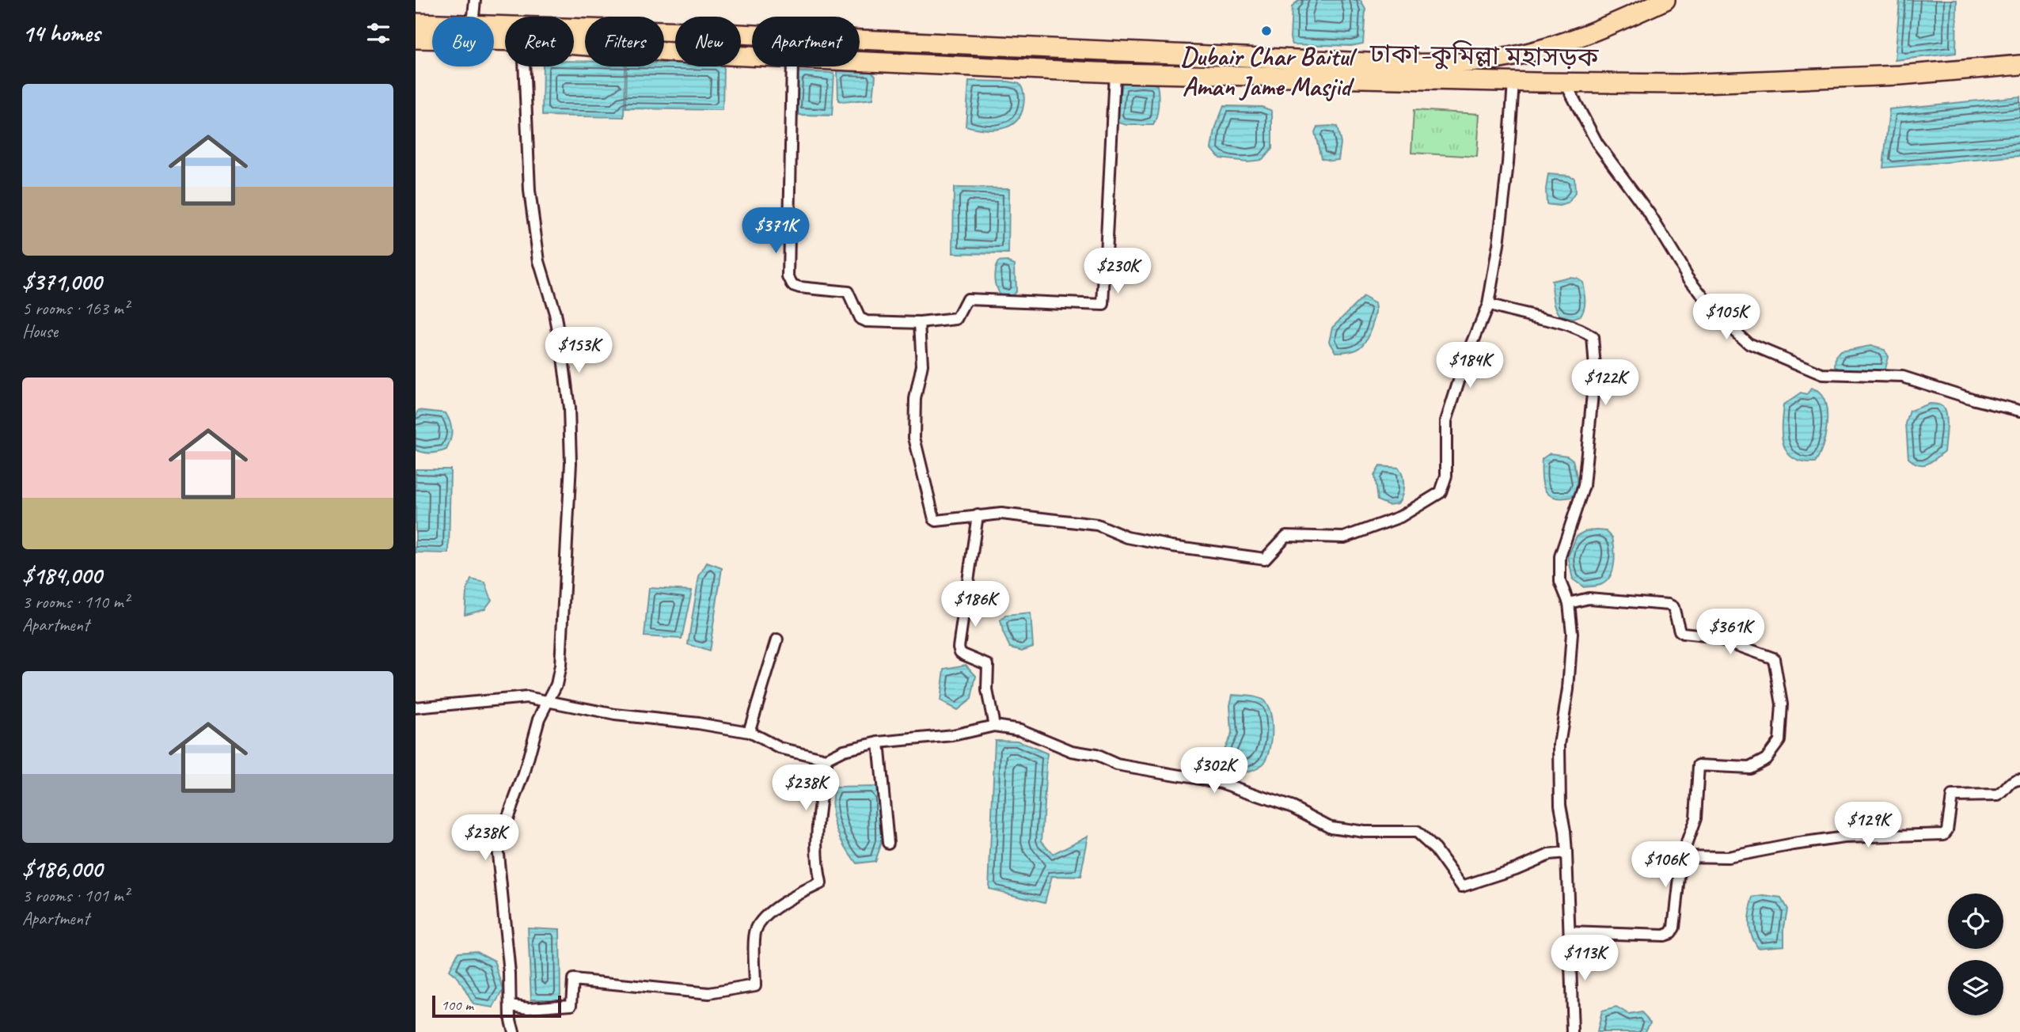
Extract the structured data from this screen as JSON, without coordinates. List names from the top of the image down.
{
  "streets": {
    "highway": ["ঢাকা–কুমিল্লা মহাসড়ক"]
  },
  "places": ["Dubair Char Baitul Aman Jame Masjid"],
  "scale_bar": "100 m",
  "page": {
    "heading": "14 homes",
    "chip": [
      "Buy",
      "Rent",
      "Filters",
      "New",
      "Apartment"
    ],
    "list": [
      {
        "name": "$371,000",
        "note": "5 rooms · 163 m² · House"
      },
      {
        "name": "$184,000",
        "note": "3 rooms · 110 m² · Apartment"
      },
      {
        "name": "$186,000",
        "note": "3 rooms · 101 m² · Apartment"
      }
    ],
    "price": [
      "$371K",
      "$230K",
      "$105K",
      "$153K",
      "$184K",
      "$122K",
      "$186K",
      "$361K",
      "$302K",
      "$238K",
      "$129K",
      "$238K",
      "$106K",
      "$113K"
    ],
    "scale": "100 m"
  }
}
